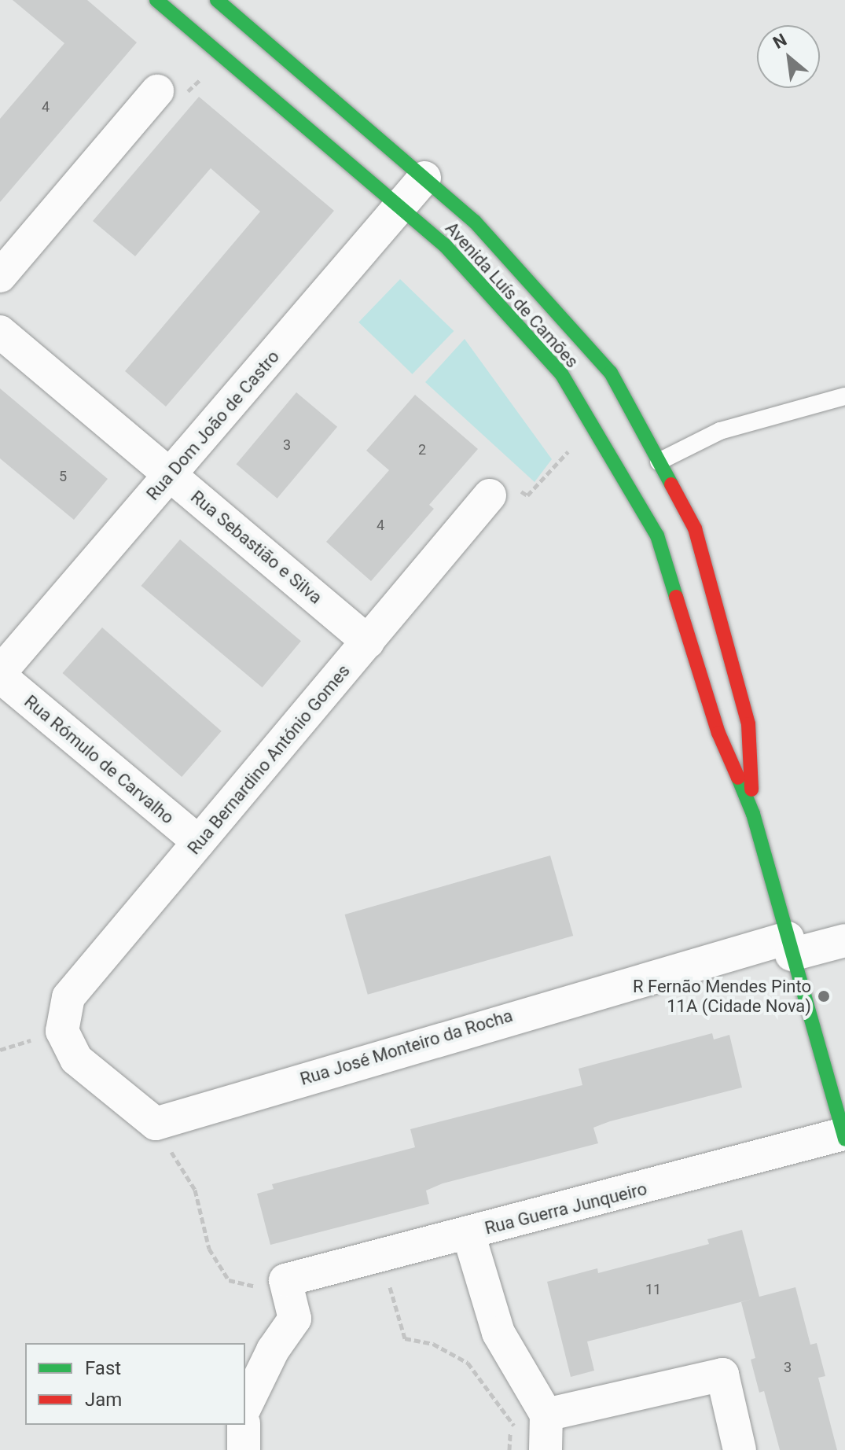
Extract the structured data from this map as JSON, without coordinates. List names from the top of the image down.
{
  "streets": {
    "street": [
      "Avenida Luís de Camões",
      "Rua Dom João de Castro",
      "Rua Sebastião e Silva",
      "Rua Rómulo de Carvalho",
      "Rua Bernardino António Gomes",
      "Rua José Monteiro da Rocha",
      "Rua Guerra Junqueiro"
    ]
  },
  "crossings": [
    ["Avenida Luís de Camões", "Rua Dom João de Castro"],
    ["Avenida Luís de Camões", "Rua José Monteiro da Rocha"],
    ["Avenida Luís de Camões", "Rua Guerra Junqueiro"],
    ["Rua Dom João de Castro", "Rua Sebastião e Silva"],
    ["Rua Dom João de Castro", "Rua Rómulo de Carvalho"],
    ["Rua Sebastião e Silva", "Rua Bernardino António Gomes"],
    ["Rua Rómulo de Carvalho", "Rua Bernardino António Gomes"],
    ["Rua Bernardino António Gomes", "Rua José Monteiro da Rocha"]
  ],
  "places": ["R Fernão Mendes Pinto 11A (Cidade Nova)"],
  "house_numbers": [
    "4",
    "3",
    "2",
    "5",
    "4",
    "11",
    "3"
  ],
  "legend": ["Fast", "Jam"],
  "north": "top left"
}
